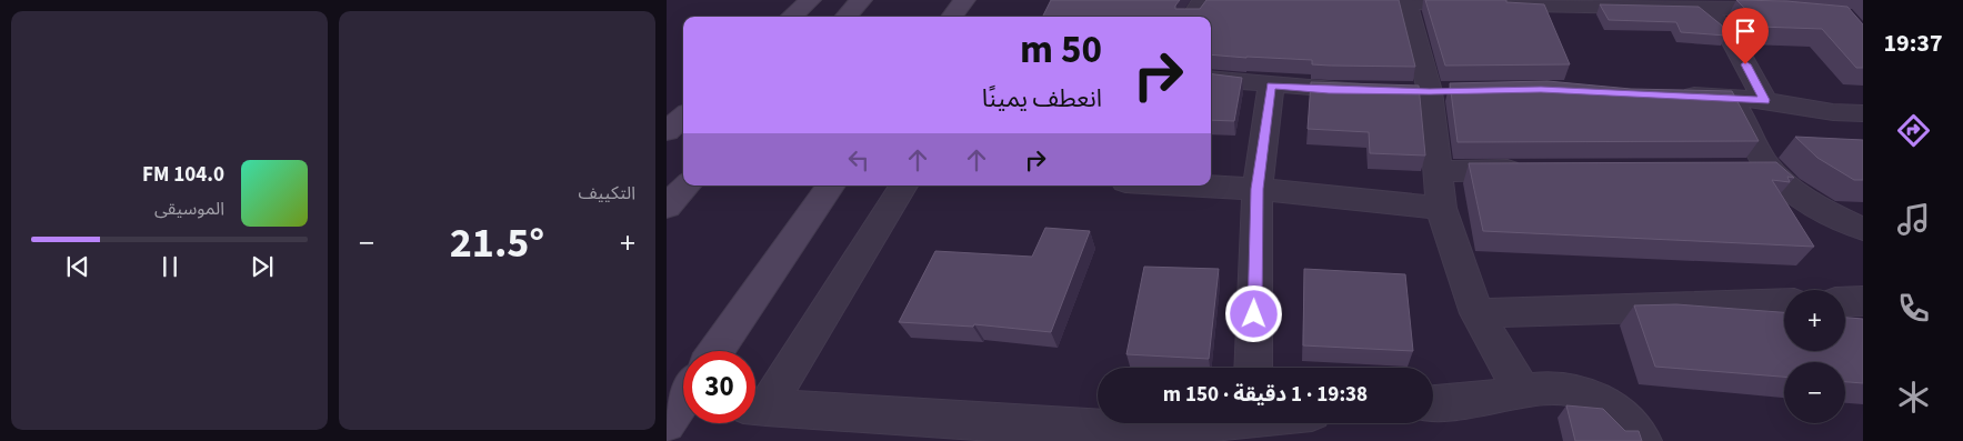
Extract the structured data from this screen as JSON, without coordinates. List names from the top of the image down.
{
  "page": {
    "tabs": "19:37",
    "tile": "التكييف",
    "turn": ["50 m", "انعطف يمينًا"],
    "song": ["104.0 FM", "الموسيقى"],
    "heat": ["−", "21.5°", "+"],
    "map_buttons": ["+", "−"],
    "limit": "30",
    "trip": "19:38 · 1 دقيقة · 150 m"
  }
}
